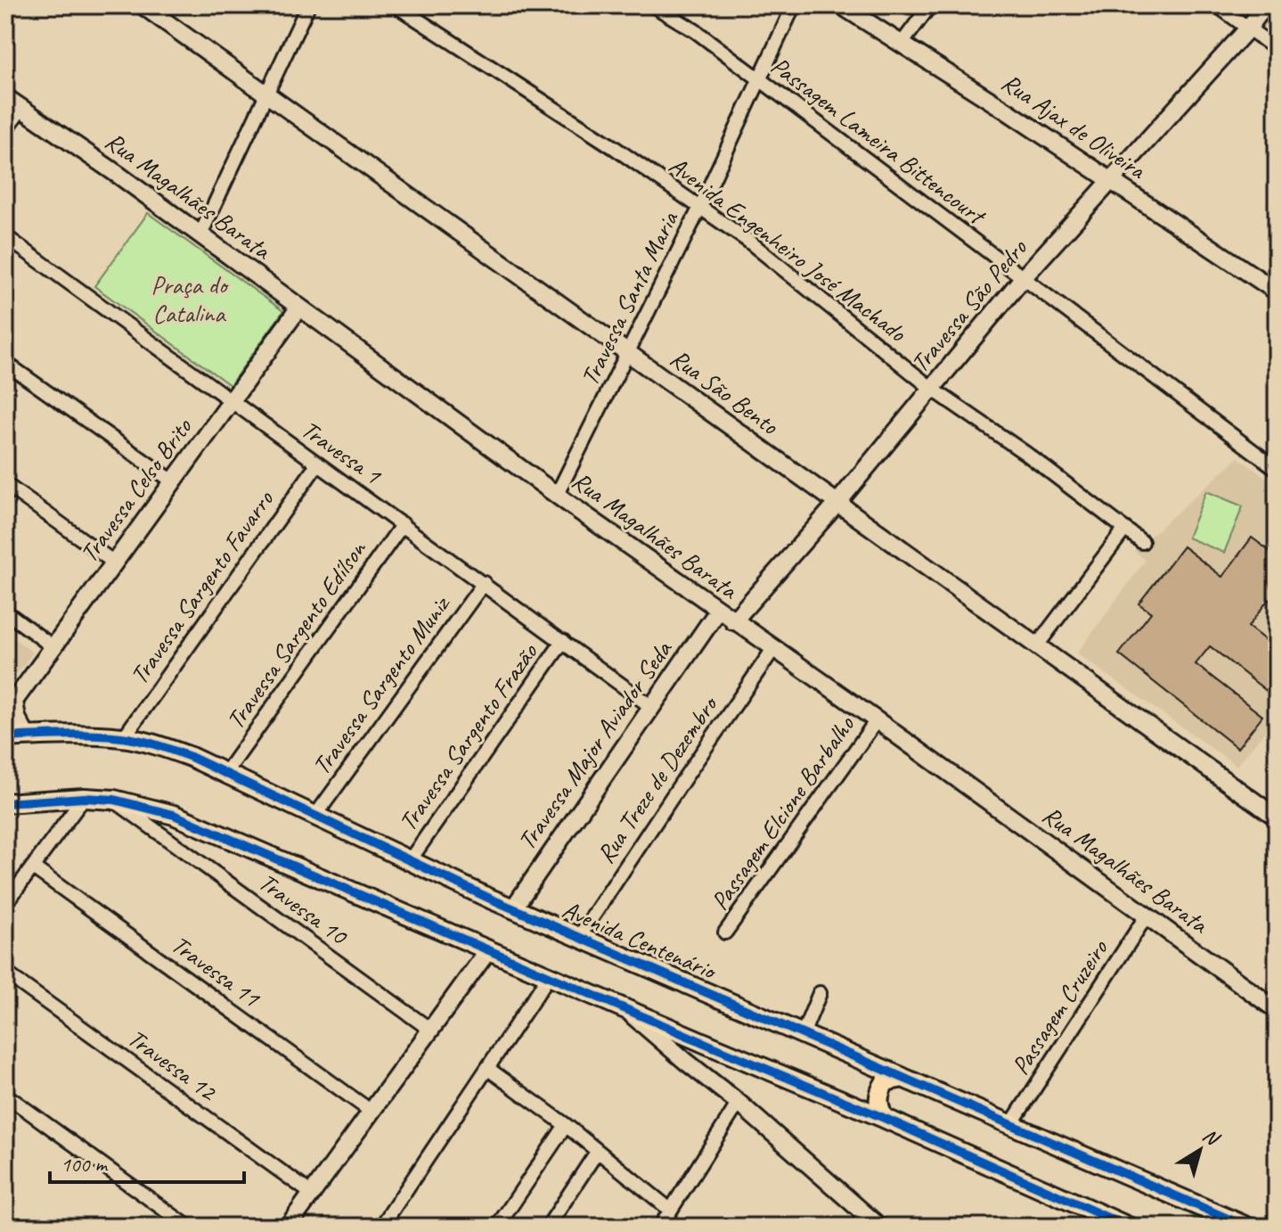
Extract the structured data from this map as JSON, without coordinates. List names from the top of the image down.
{
  "streets": {
    "main road": ["Avenida Centenário"],
    "street": [
      "Rua Ajax de Oliveira",
      "Passagem Lameira Bittencourt",
      "Rua Magalhães Barata",
      "Avenida Engenheiro José Machado",
      "Travessa Santa Maria",
      "Travessa São Pedro",
      "Rua São Bento",
      "Travessa 1",
      "Travessa Celso Brito",
      "Travessa Sargento Favarro",
      "Travessa Sargento Edílson",
      "Travessa Sargento Muniz",
      "Travessa Sargento Frazão",
      "Travessa Major Aviador Seda",
      "Rua Treze de Dezembro",
      "Passagem Elcione Barbalho",
      "Travessa 10",
      "Travessa 11",
      "Passagem Cruzeiro",
      "Travessa 12"
    ]
  },
  "crossings": [
    ["Rua Ajax de Oliveira", "Travessa São Pedro"],
    ["Passagem Lameira Bittencourt", "Travessa Santa Maria"],
    ["Passagem Lameira Bittencourt", "Travessa São Pedro"],
    ["Rua Magalhães Barata", "Travessa Santa Maria"],
    ["Rua Magalhães Barata", "Travessa São Pedro"],
    ["Rua Magalhães Barata", "Travessa Celso Brito"],
    ["Rua Magalhães Barata", "Travessa Major Aviador Seda"],
    ["Rua Magalhães Barata", "Rua Treze de Dezembro"],
    ["Rua Magalhães Barata", "Passagem Elcione Barbalho"],
    ["Rua Magalhães Barata", "Passagem Cruzeiro"],
    ["Avenida Engenheiro José Machado", "Travessa Santa Maria"],
    ["Avenida Engenheiro José Machado", "Travessa São Pedro"],
    ["Travessa Santa Maria", "Rua São Bento"],
    ["Travessa São Pedro", "Rua São Bento"],
    ["Travessa 1", "Travessa Celso Brito"],
    ["Travessa 1", "Travessa Sargento Favarro"],
    ["Travessa 1", "Travessa Sargento Edílson"],
    ["Travessa 1", "Travessa Sargento Muniz"],
    ["Travessa 1", "Travessa Sargento Frazão"],
    ["Travessa 1", "Travessa Major Aviador Seda"],
    ["Travessa Celso Brito", "Avenida Centenário"],
    ["Travessa Sargento Favarro", "Avenida Centenário"],
    ["Travessa Sargento Edílson", "Avenida Centenário"],
    ["Travessa Sargento Muniz", "Avenida Centenário"],
    ["Travessa Sargento Frazão", "Avenida Centenário"],
    ["Travessa Major Aviador Seda", "Avenida Centenário"],
    ["Rua Treze de Dezembro", "Avenida Centenário"],
    ["Avenida Centenário", "Passagem Cruzeiro"]
  ],
  "parks": ["Praça do Catalina"],
  "scale_bar": "100 m",
  "north": "top right"
}
